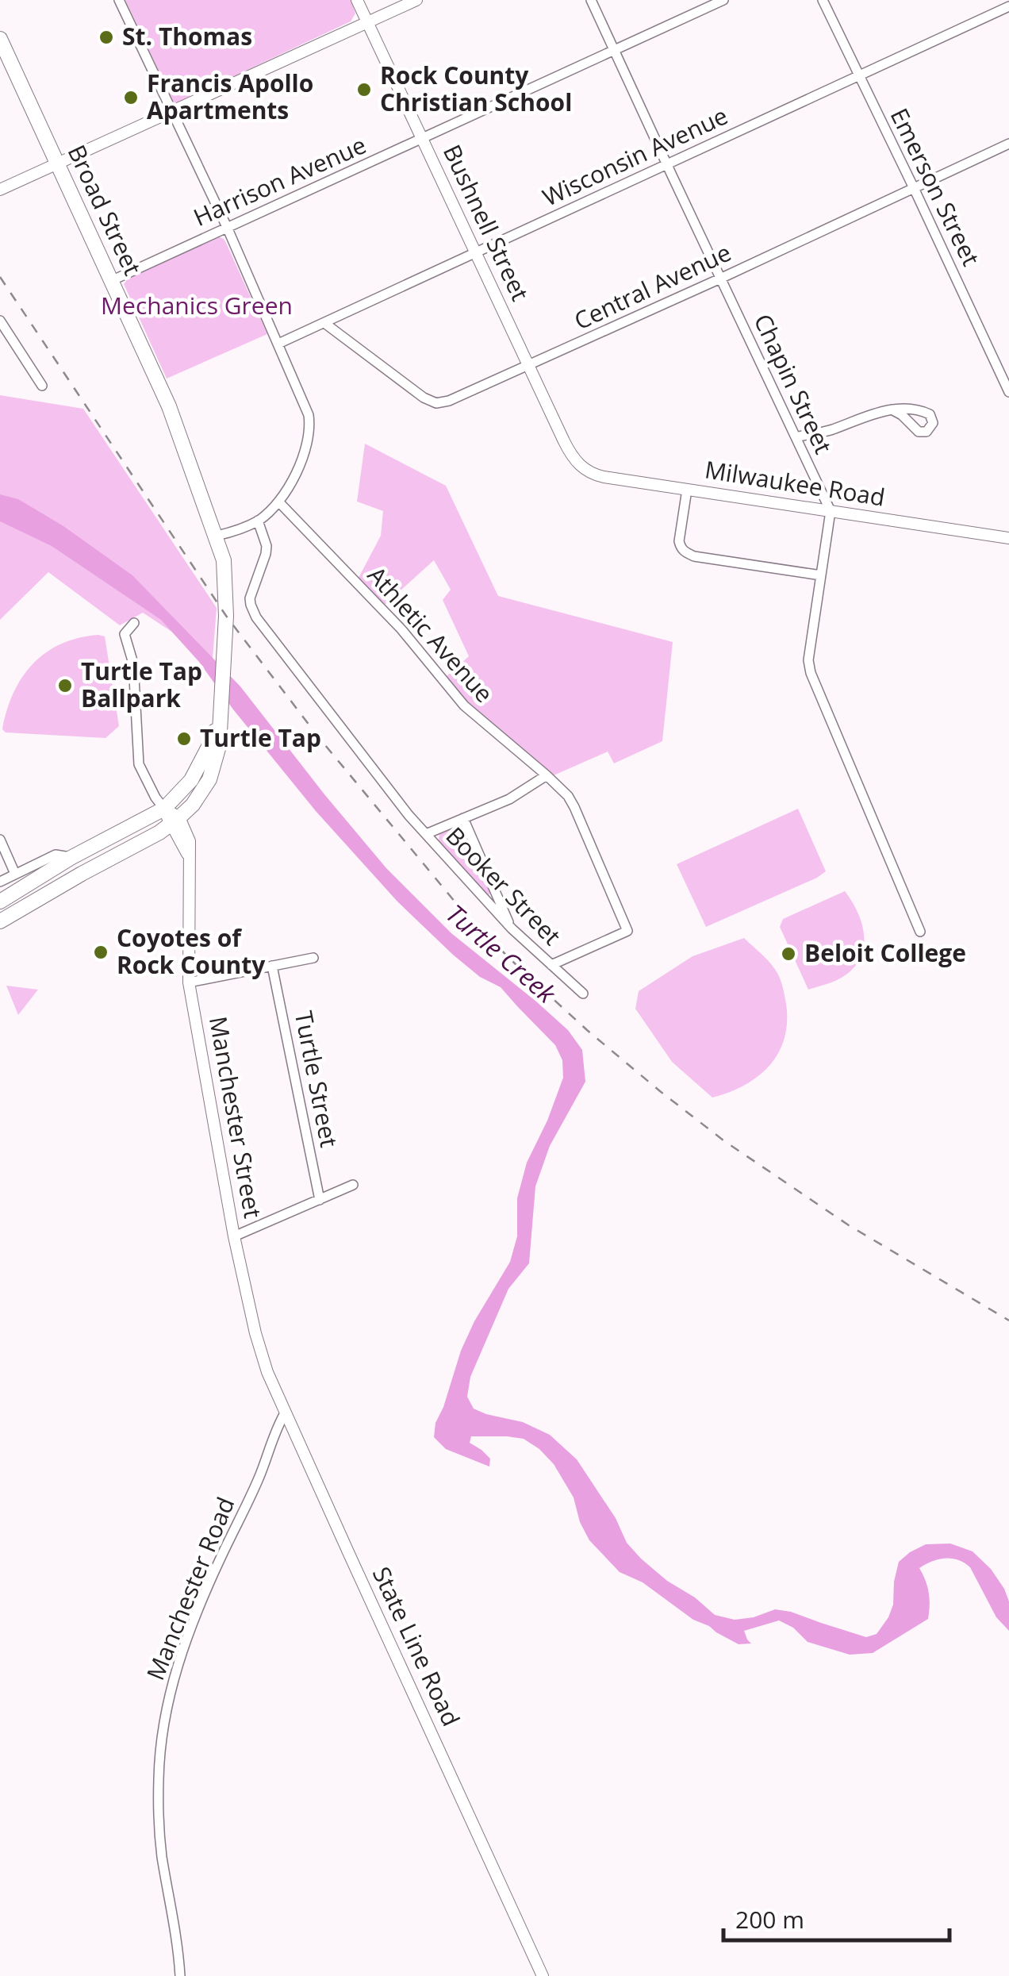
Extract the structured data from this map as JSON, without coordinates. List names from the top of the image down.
{
  "streets": {
    "main road": ["Broad Street"],
    "street": [
      "Wisconsin Avenue",
      "Harrison Avenue",
      "Emerson Street",
      "Bushnell Street",
      "Central Avenue",
      "Chapin Street",
      "Milwaukee Road",
      "Athletic Avenue",
      "Booker Street",
      "Turtle Street",
      "Manchester Street",
      "Manchester Road",
      "State Line Road"
    ]
  },
  "crossings": [
    ["Wisconsin Avenue", "Emerson Street"],
    ["Wisconsin Avenue", "Bushnell Street"],
    ["Wisconsin Avenue", "Central Avenue"],
    ["Wisconsin Avenue", "Chapin Street"],
    ["Harrison Avenue", "Broad Street"],
    ["Harrison Avenue", "Bushnell Street"],
    ["Harrison Avenue", "Chapin Street"],
    ["Emerson Street", "Central Avenue"],
    ["Bushnell Street", "Central Avenue"],
    ["Bushnell Street", "Milwaukee Road"],
    ["Central Avenue", "Chapin Street"],
    ["Chapin Street", "Milwaukee Road"],
    ["Athletic Avenue", "Booker Street"],
    ["Manchester Street", "State Line Road"],
    ["Manchester Road", "State Line Road"]
  ],
  "water": ["Turtle Creek"],
  "parks": ["Mechanics Green"],
  "places": [
    "St. Thomas",
    "Rock County Christian School",
    "Francis Apollo Apartments",
    "Turtle Tap Ballpark",
    "Turtle Tap",
    "Coyotes of Rock County",
    "Beloit College"
  ],
  "scale_bar": "200 m"
}
